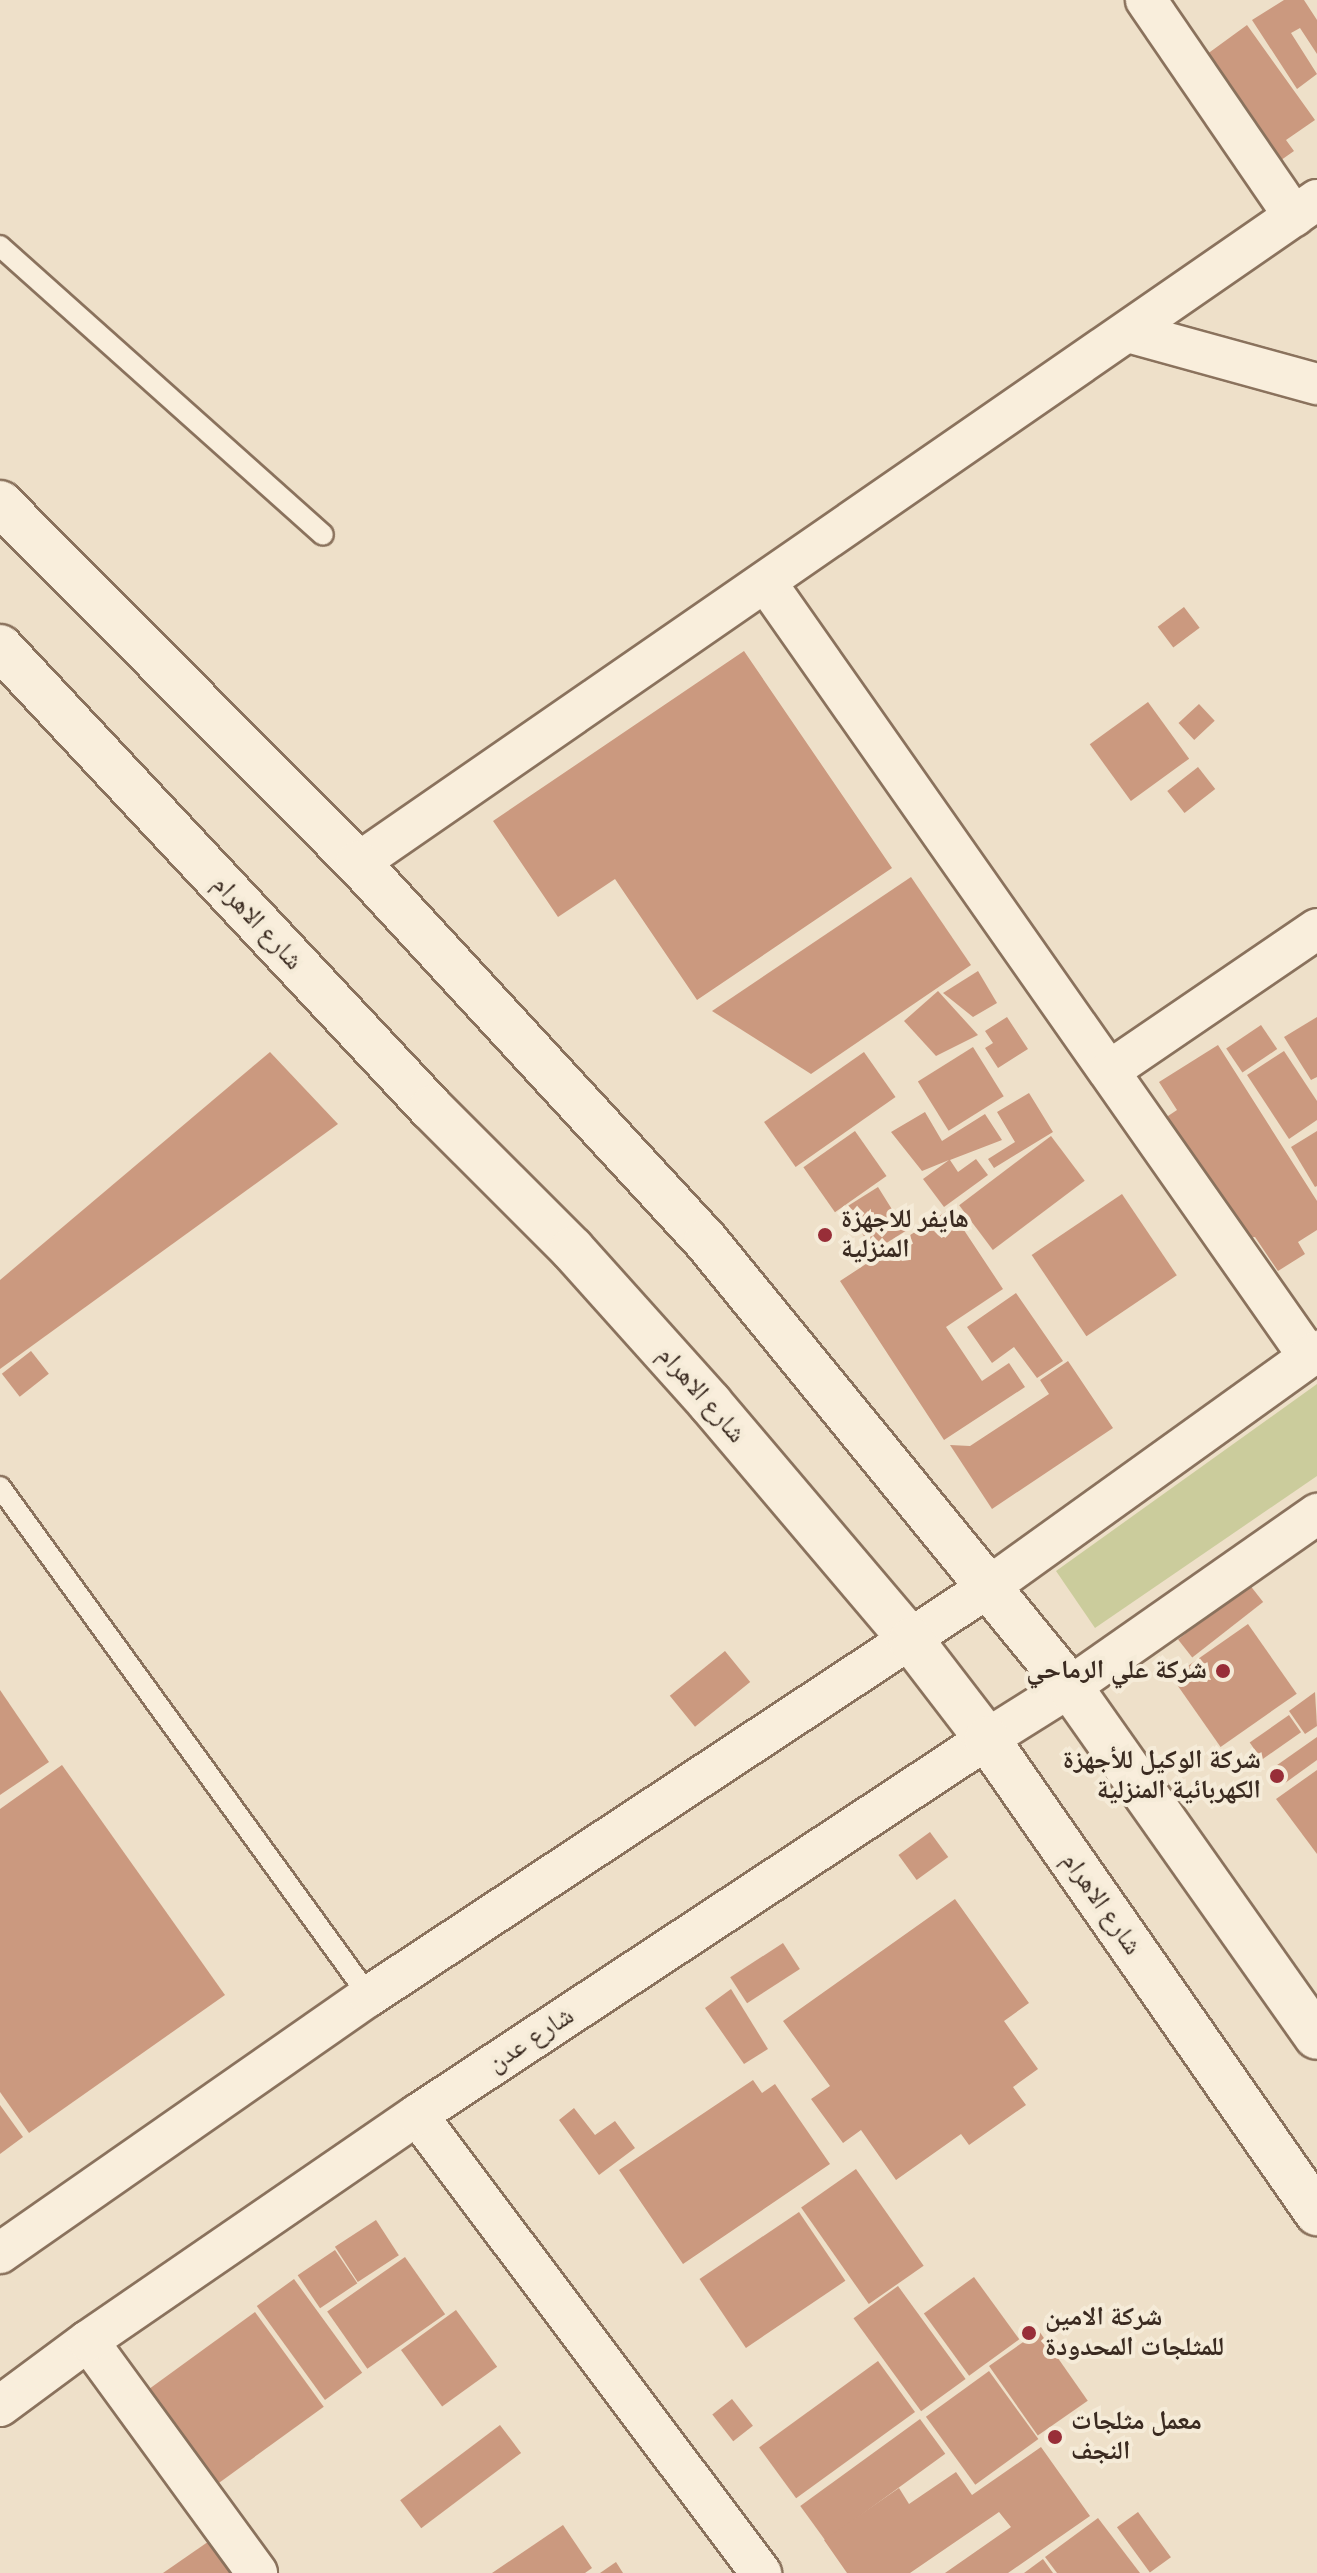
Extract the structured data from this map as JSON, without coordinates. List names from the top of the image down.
{
  "streets": {
    "main road": ["شارع الاهرام"],
    "street": ["شارع عدن"]
  },
  "crossings": [
    ["شارع الاهرام", "شارع عدن"]
  ],
  "places": [
    "هايفر للاجهزة المنزلية",
    "شركة علي الرماحي",
    "شركة الوكيل للأجهزة الكهربائية المنزلية",
    "شركة الامين للمثلجات المحدودة",
    "معمل مثلجات النجف"
  ]
}
